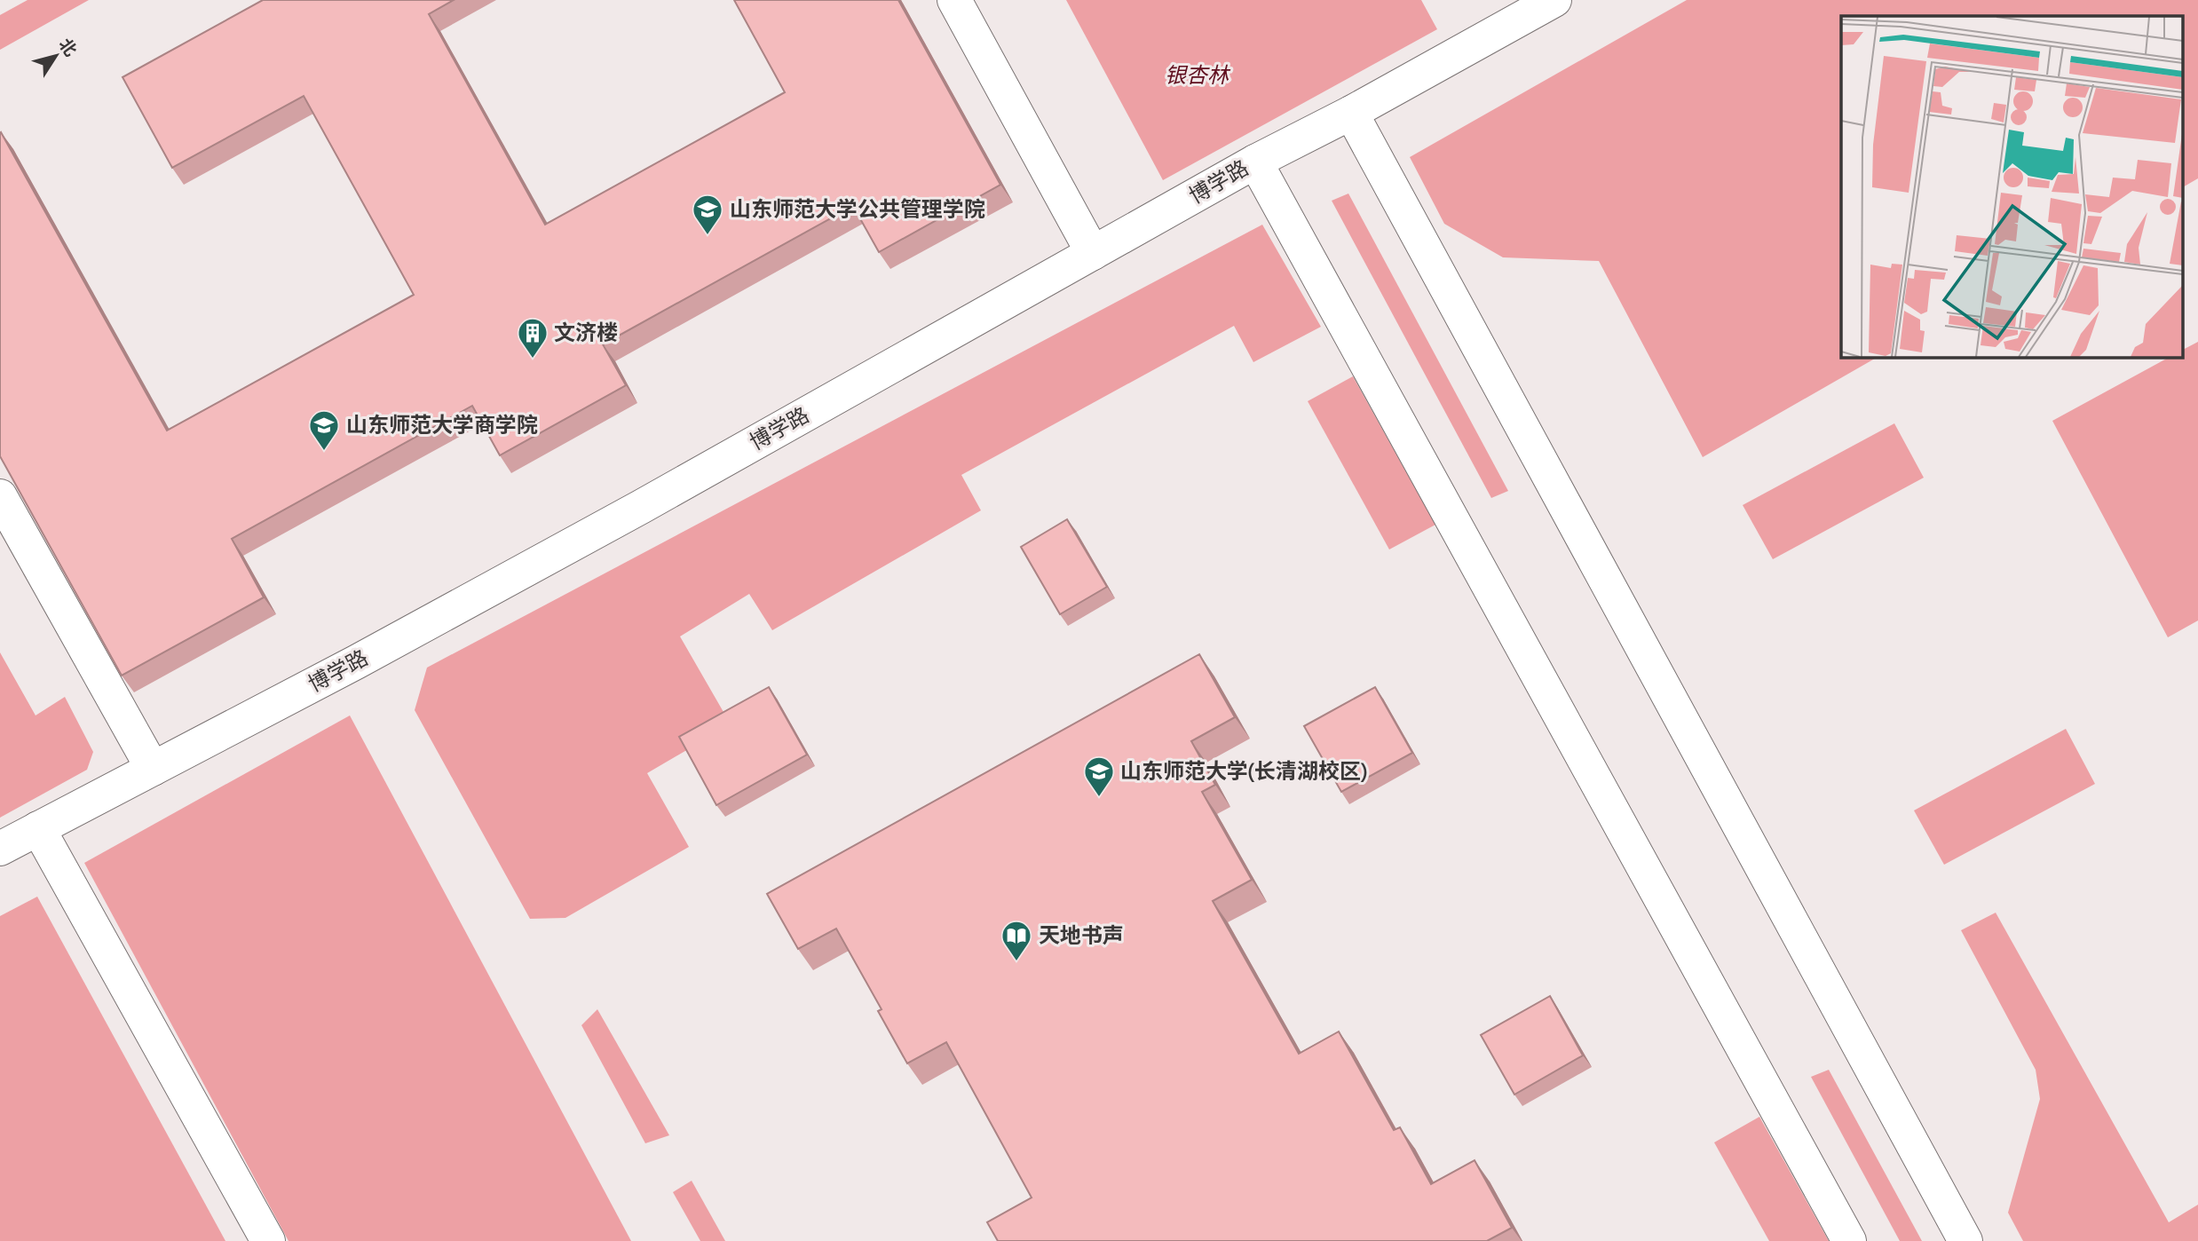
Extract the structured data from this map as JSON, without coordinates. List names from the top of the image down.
{
  "streets": {
    "street": ["博学路"]
  },
  "parks": ["银杏林"],
  "places": {
    "school or university": ["山东师范大学公共管理学院", "山东师范大学商学院", "山东师范大学(长清湖校区)"],
    "building": ["文济楼"],
    "library": ["天地书声"]
  },
  "north": "top right"
}
